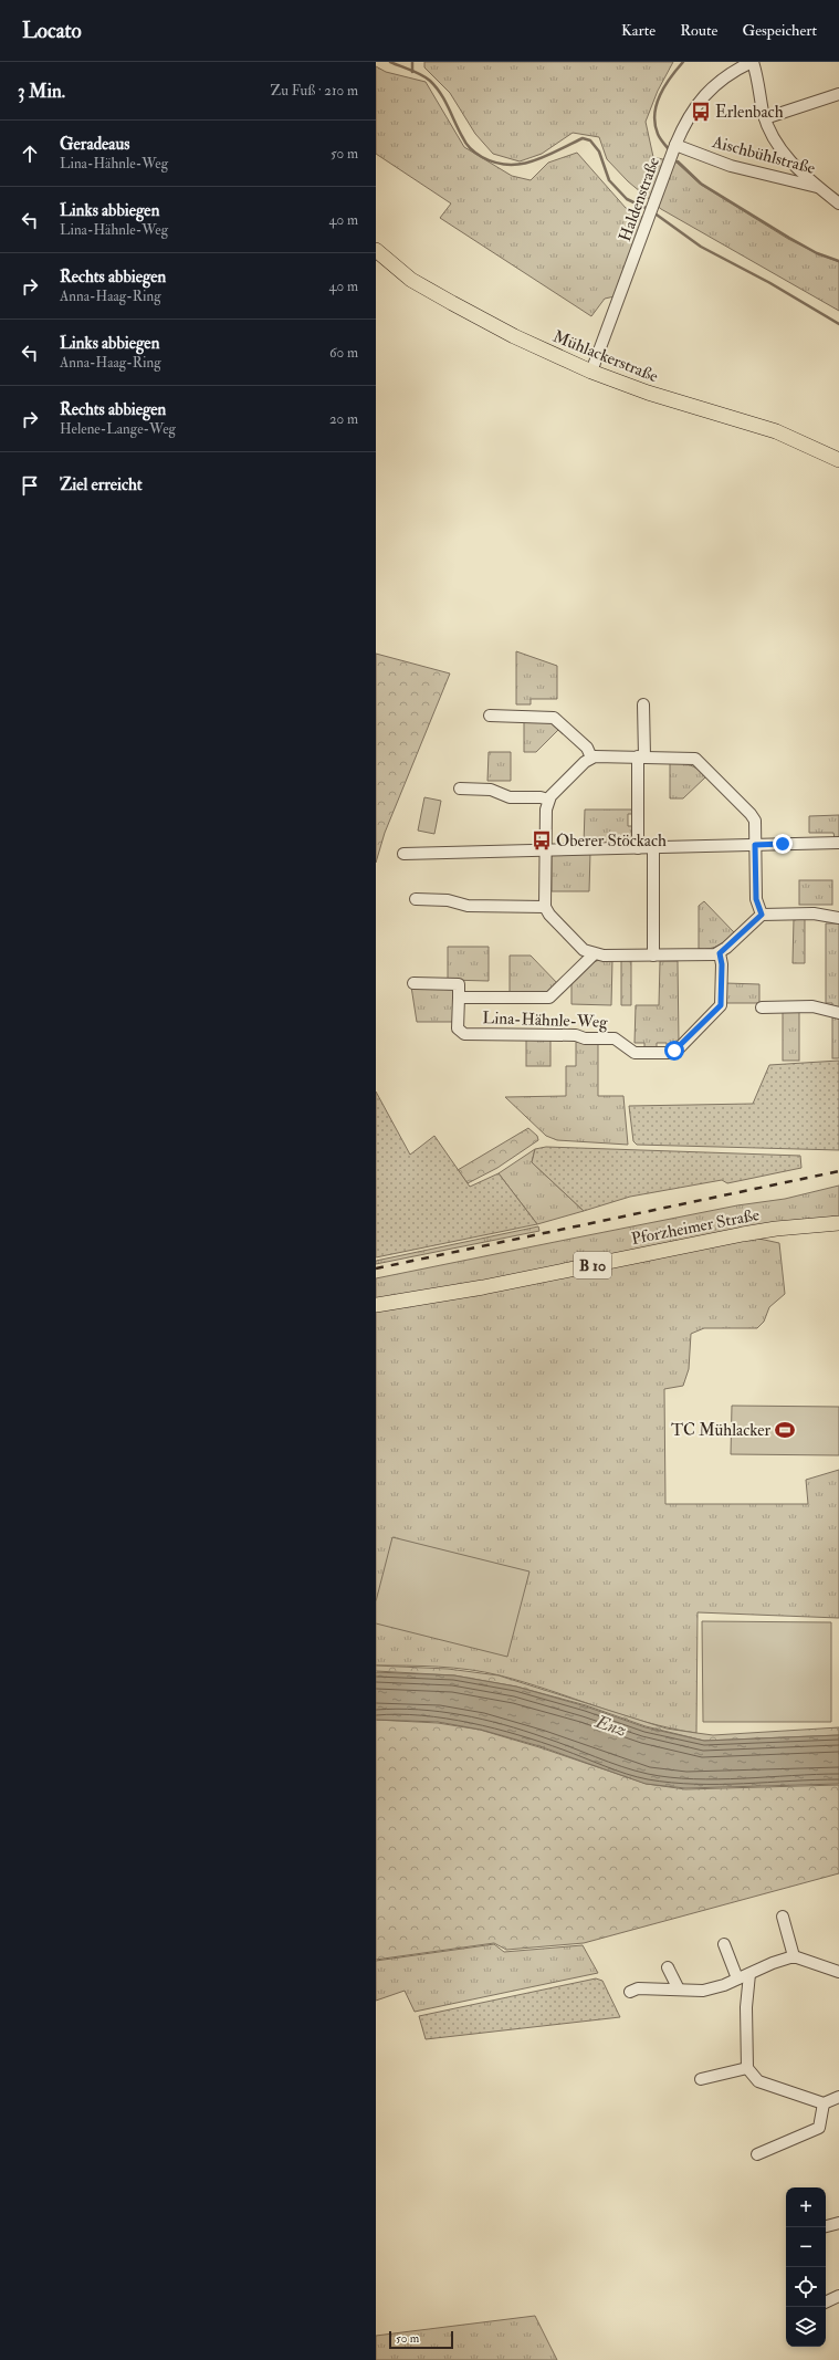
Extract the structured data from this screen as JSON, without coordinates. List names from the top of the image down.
{
  "streets": {
    "main road": ["Mühlackerstraße", "Pforzheimer Straße", "B 10"],
    "street": ["Aischbühlstraße", "Haldenstraße", "Lina-Hähnle-Weg"]
  },
  "crossings": [
    ["Aischbühlstraße", "Haldenstraße"],
    ["Haldenstraße", "Mühlackerstraße"]
  ],
  "water": ["Enz"],
  "places": {
    "bus stop": ["Erlenbach", "Oberer Stöckach"],
    "sports": ["TC Mühlacker"]
  },
  "scale_bar": "50 m",
  "page": {
    "header": "Locato",
    "nav": ["Karte", "Route", "Gespeichert"],
    "heading": ["3 Min.", "Zu Fuß · 210 m"],
    "list": [
      ["Geradeaus", "Lina-Hähnle-Weg", "50 m"],
      ["Links abbiegen", "Lina-Hähnle-Weg", "40 m"],
      ["Rechts abbiegen", "Anna-Haag-Ring", "40 m"],
      ["Links abbiegen", "Anna-Haag-Ring", "60 m"],
      ["Rechts abbiegen", "Helene-Lange-Weg", "20 m"],
      "Ziel erreicht"
    ],
    "map_buttons": ["+", "−"],
    "scale": "50 m"
  }
}
